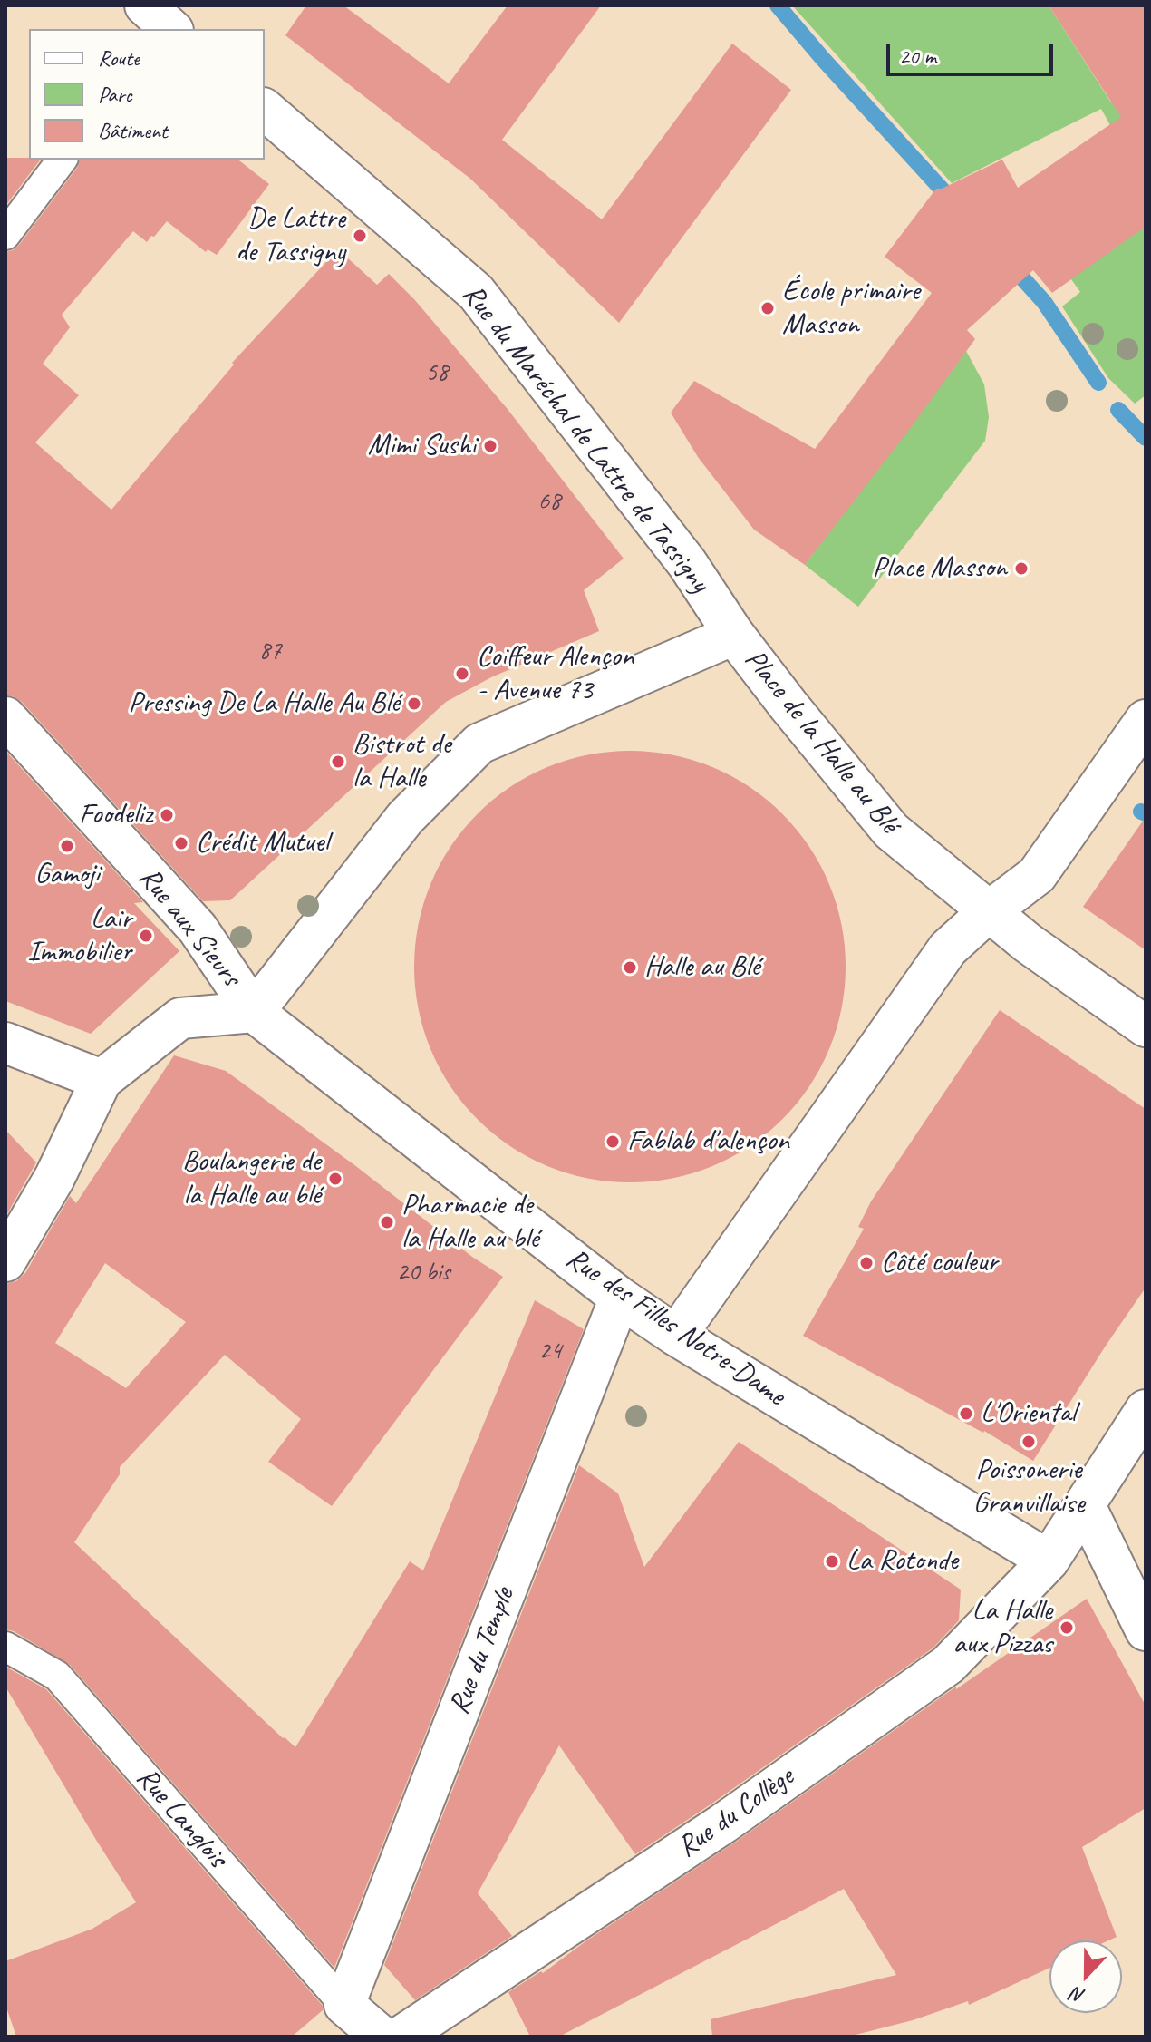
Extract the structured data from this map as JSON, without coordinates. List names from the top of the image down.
{
  "streets": {
    "street": [
      "Rue du Maréchal de Lattre de Tassigny",
      "Place de la Halle au Blé",
      "Rue aux Sieurs",
      "Rue des Filles Notre-Dame",
      "Rue du Temple",
      "Rue du Collège"
    ],
    "lane": ["Rue Langlois"]
  },
  "crossings": [
    ["Rue du Maréchal de Lattre de Tassigny", "Place de la Halle au Blé"],
    ["Place de la Halle au Blé", "Rue aux Sieurs"],
    ["Place de la Halle au Blé", "Rue des Filles Notre-Dame"],
    ["Rue aux Sieurs", "Rue des Filles Notre-Dame"],
    ["Rue des Filles Notre-Dame", "Rue du Temple"],
    ["Rue des Filles Notre-Dame", "Rue du Collège"],
    ["Rue du Temple", "Rue Langlois"]
  ],
  "places": [
    "De Lattre de Tassigny",
    "École primaire Masson",
    "Mimi Sushi",
    "Place Masson",
    "Coiffeur Alençon - Avenue 73",
    "Pressing De La Halle Au Blé",
    "Bistrot de la Halle",
    "Foodeliz",
    "Crédit Mutuel",
    "Gamoji",
    "Lair Immobilier",
    "Halle au Blé",
    "Fablab d'alençon",
    "Boulangerie de la Halle au blé",
    "Pharmacie de la Halle au blé",
    "Côté couleur",
    "L'Oriental",
    "Poissonerie Granvillaise",
    "La Rotonde",
    "La Halle aux Pizzas"
  ],
  "house_numbers": [
    "58",
    "68",
    "87",
    "20 bis",
    "24"
  ],
  "legend": ["Route", "Parc", "Bâtiment"],
  "scale_bar": "20 m",
  "north": "bottom"
}
